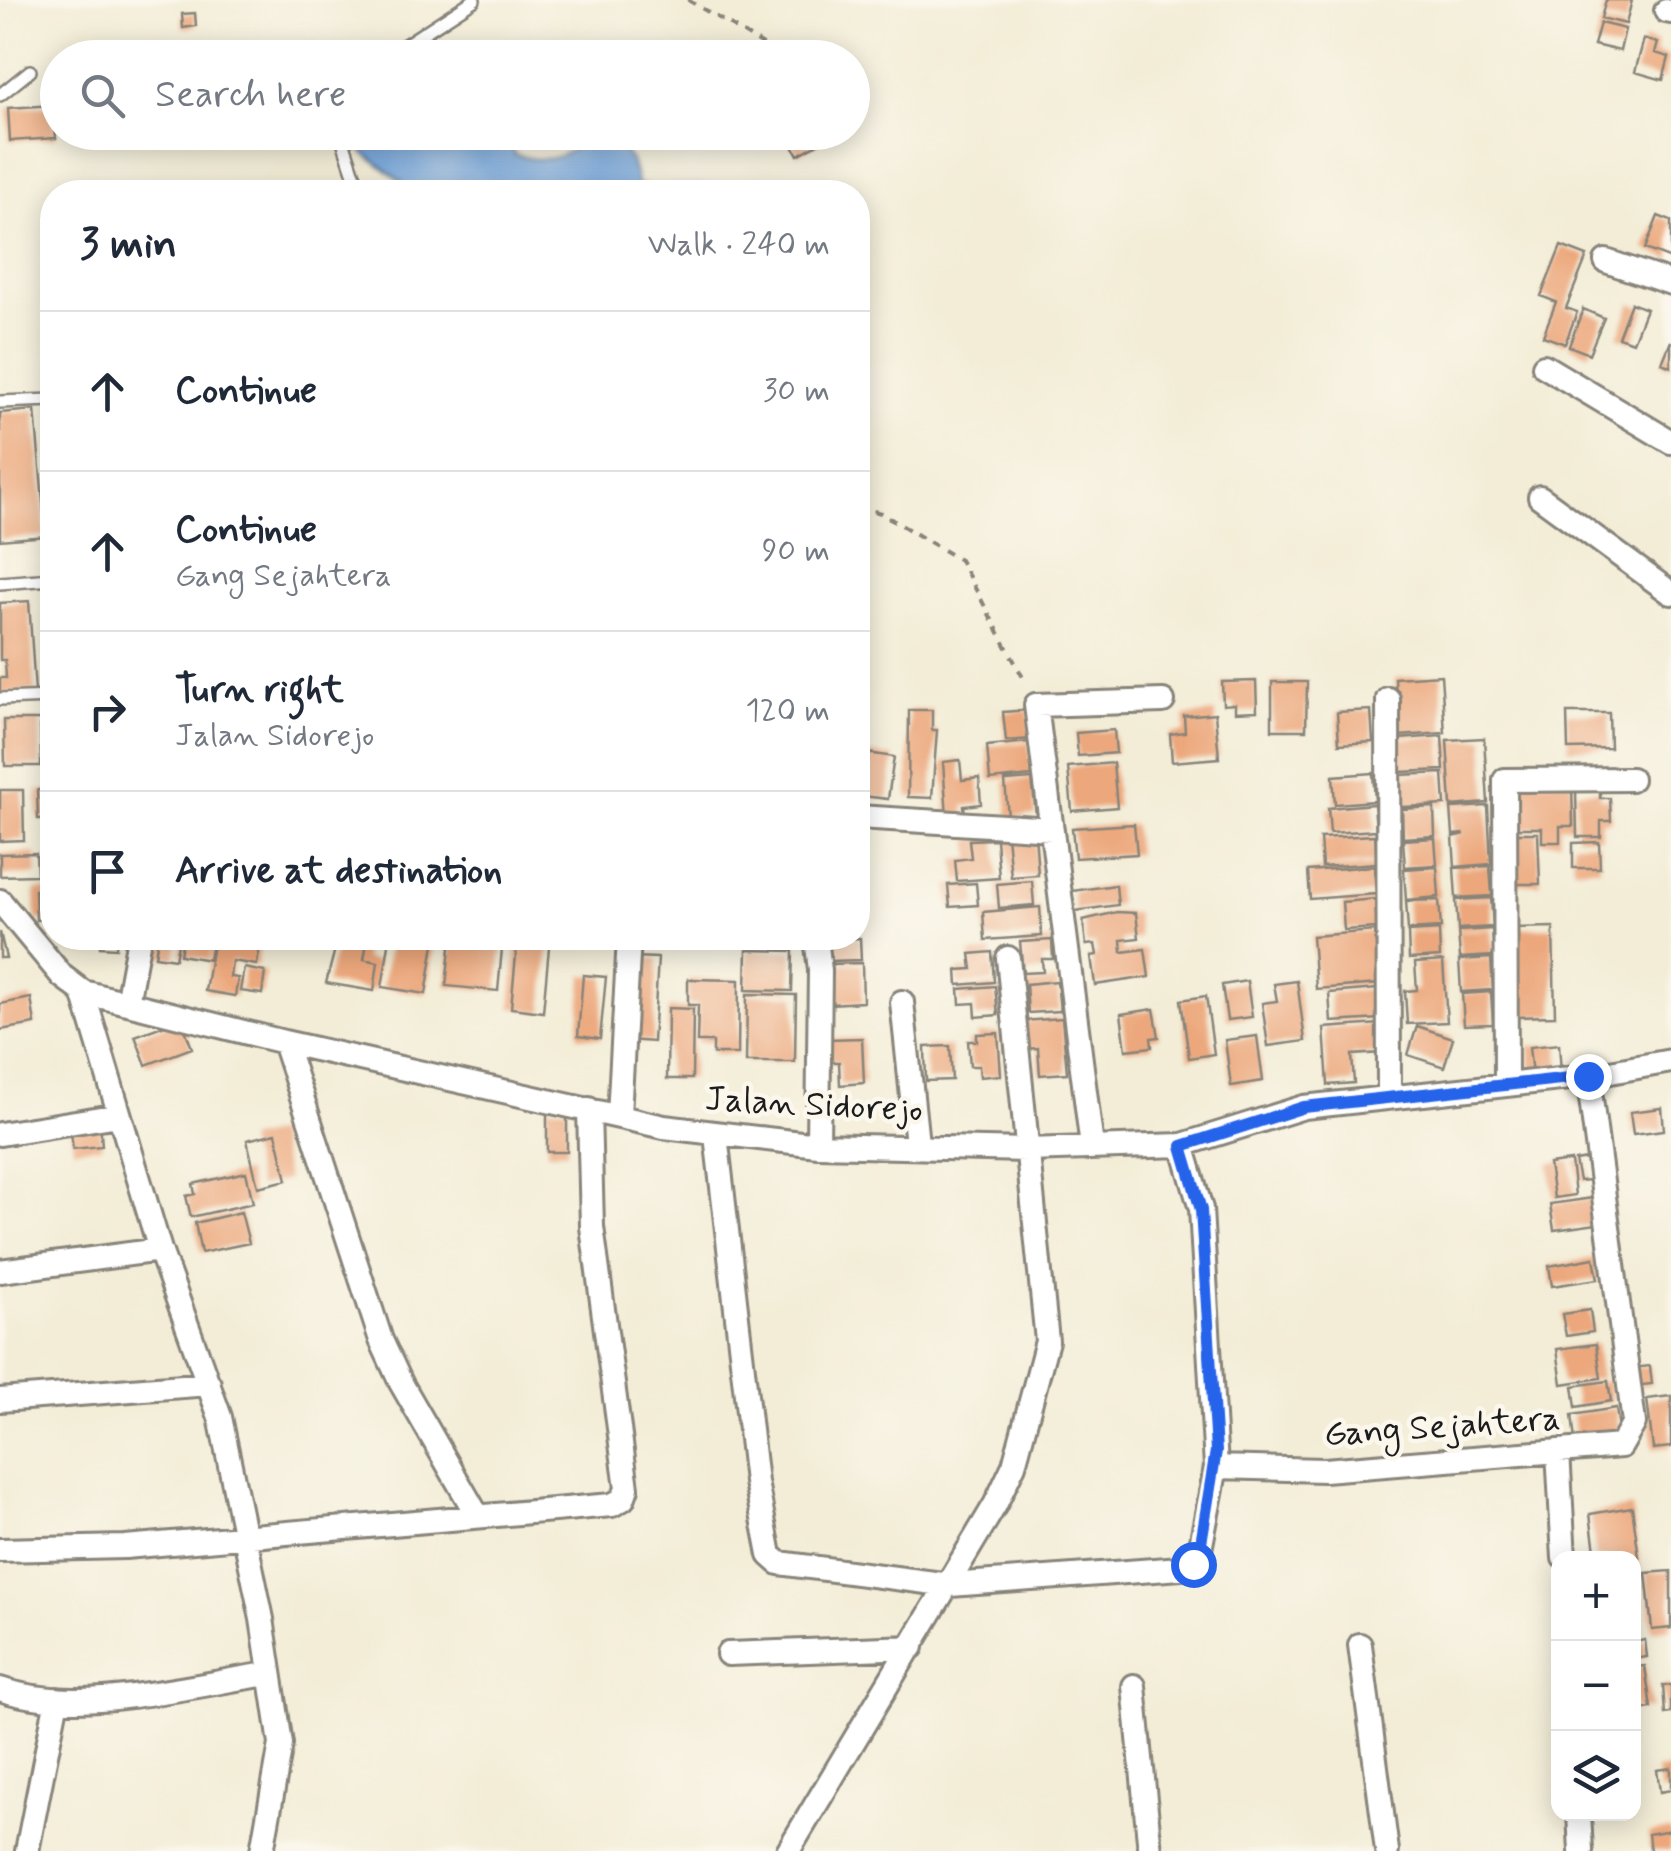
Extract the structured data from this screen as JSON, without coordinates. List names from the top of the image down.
{
  "streets": {
    "street": ["Jalan Sidorejo", "Gang Sejahtera"]
  },
  "crossings": [
    ["Jalan Sidorejo", "Gang Sejahtera"]
  ],
  "page": {
    "search": "Search here",
    "heading": ["3 min", "Walk · 240 m"],
    "list": [
      ["Continue", "30 m"],
      ["Continue", "Gang Sejahtera", "90 m"],
      ["Turn right", "Jalan Sidorejo", "120 m"],
      "Arrive at destination"
    ],
    "map_buttons": ["+", "−"]
  }
}
